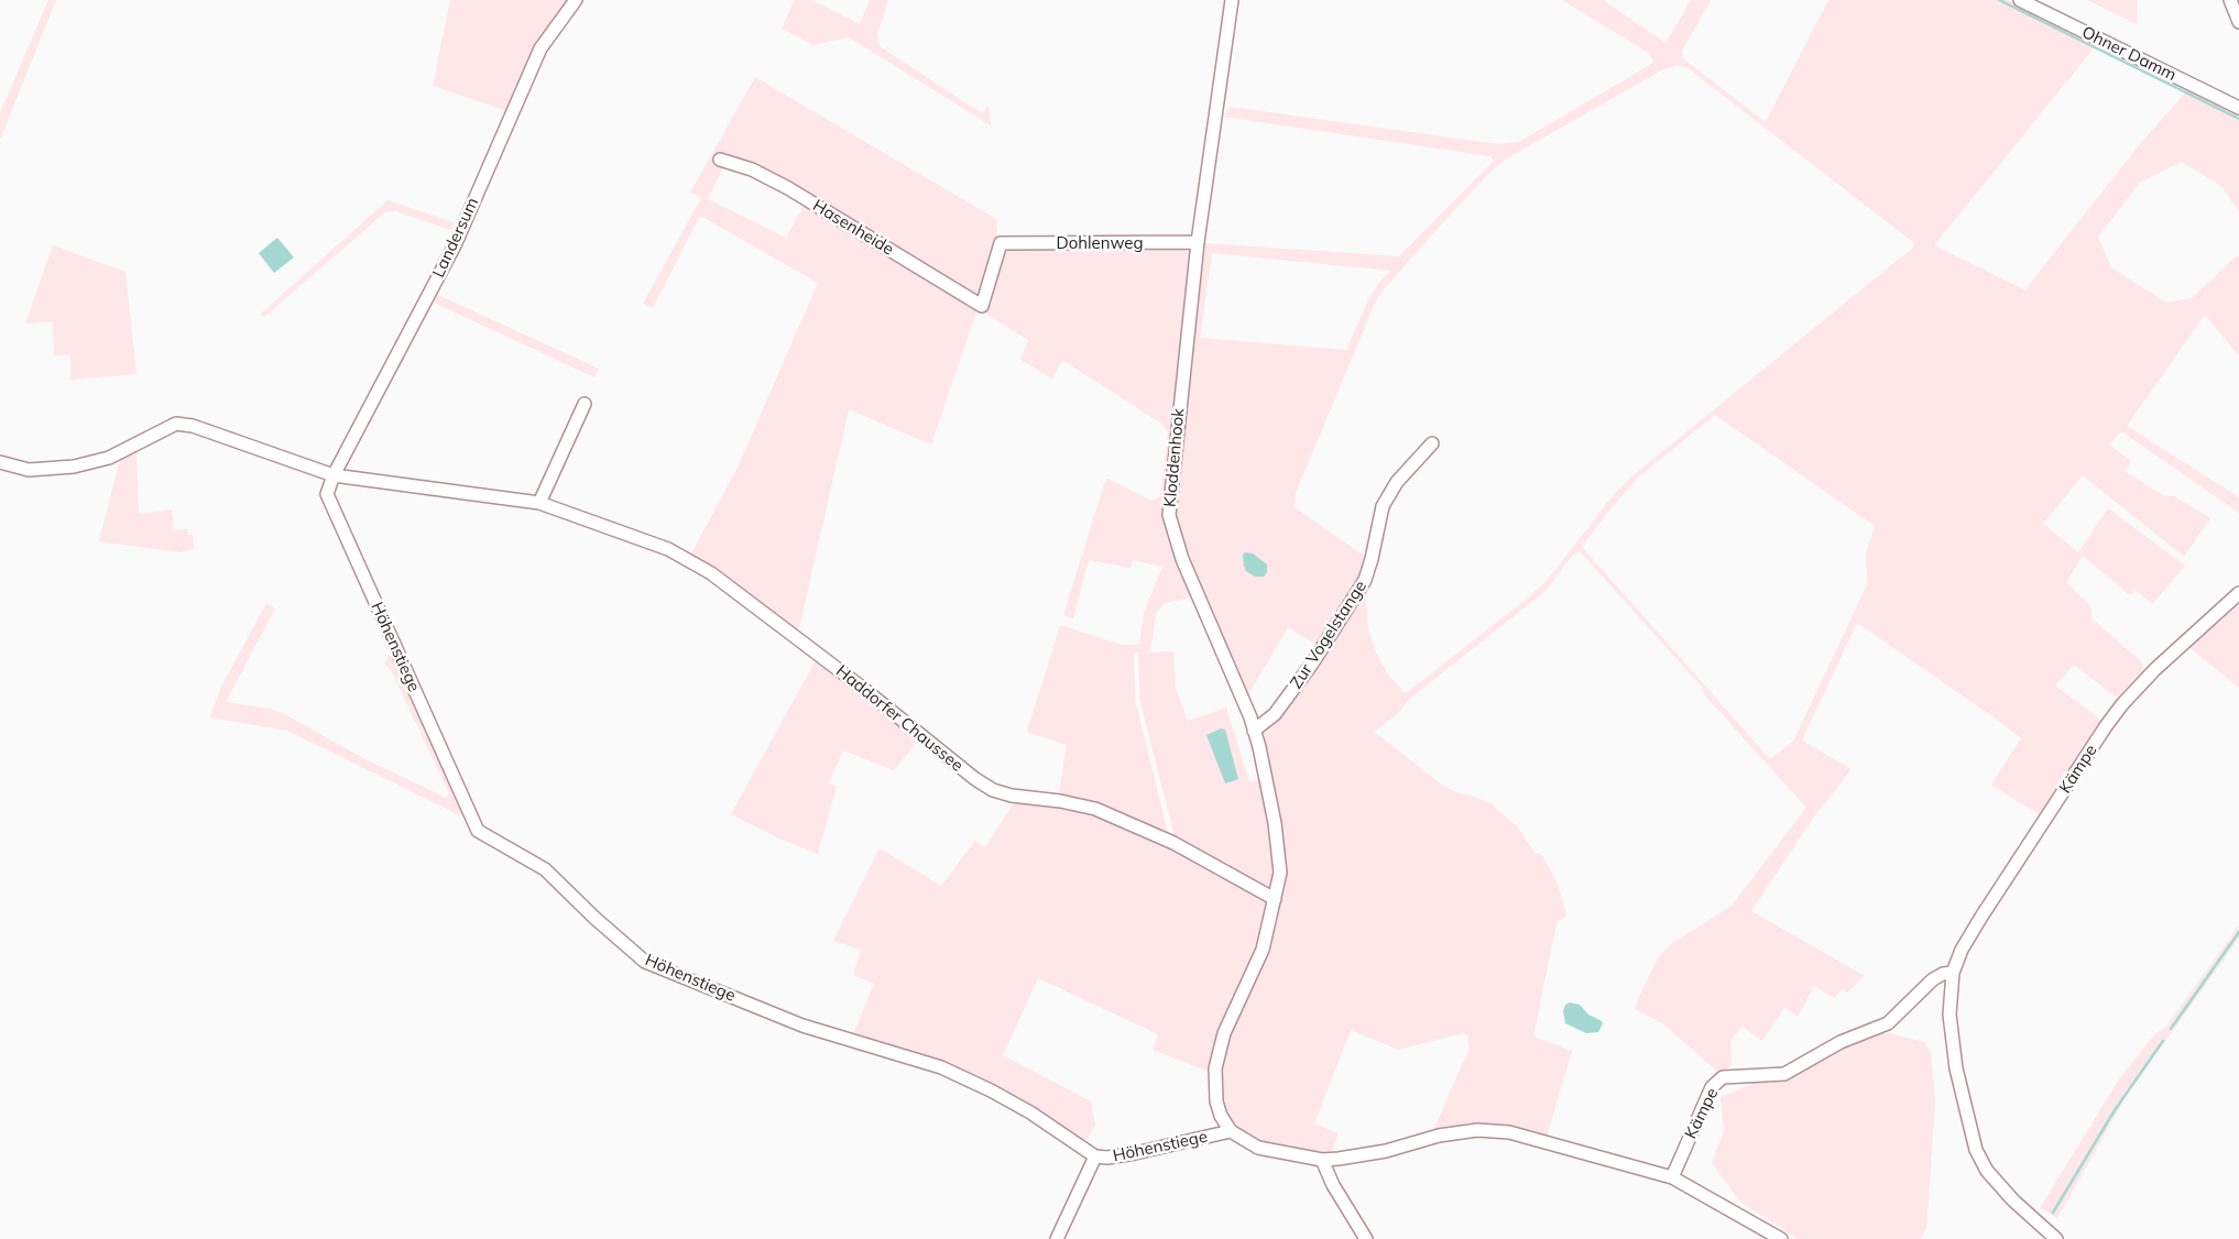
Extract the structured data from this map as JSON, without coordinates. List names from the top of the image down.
{
  "streets": {
    "street": [
      "Ohner Damm",
      "Hasenheide",
      "Landersum",
      "Dohlenweg",
      "Kloddenhook",
      "Zur Vogelstange",
      "Höhenstiege",
      "Haddorfer Chaussee",
      "Kämpe"
    ]
  },
  "crossings": [
    ["Hasenheide", "Dohlenweg"],
    ["Landersum", "Höhenstiege"],
    ["Dohlenweg", "Kloddenhook"],
    ["Kloddenhook", "Zur Vogelstange"],
    ["Kloddenhook", "Höhenstiege"],
    ["Kloddenhook", "Haddorfer Chaussee"]
  ]
}
